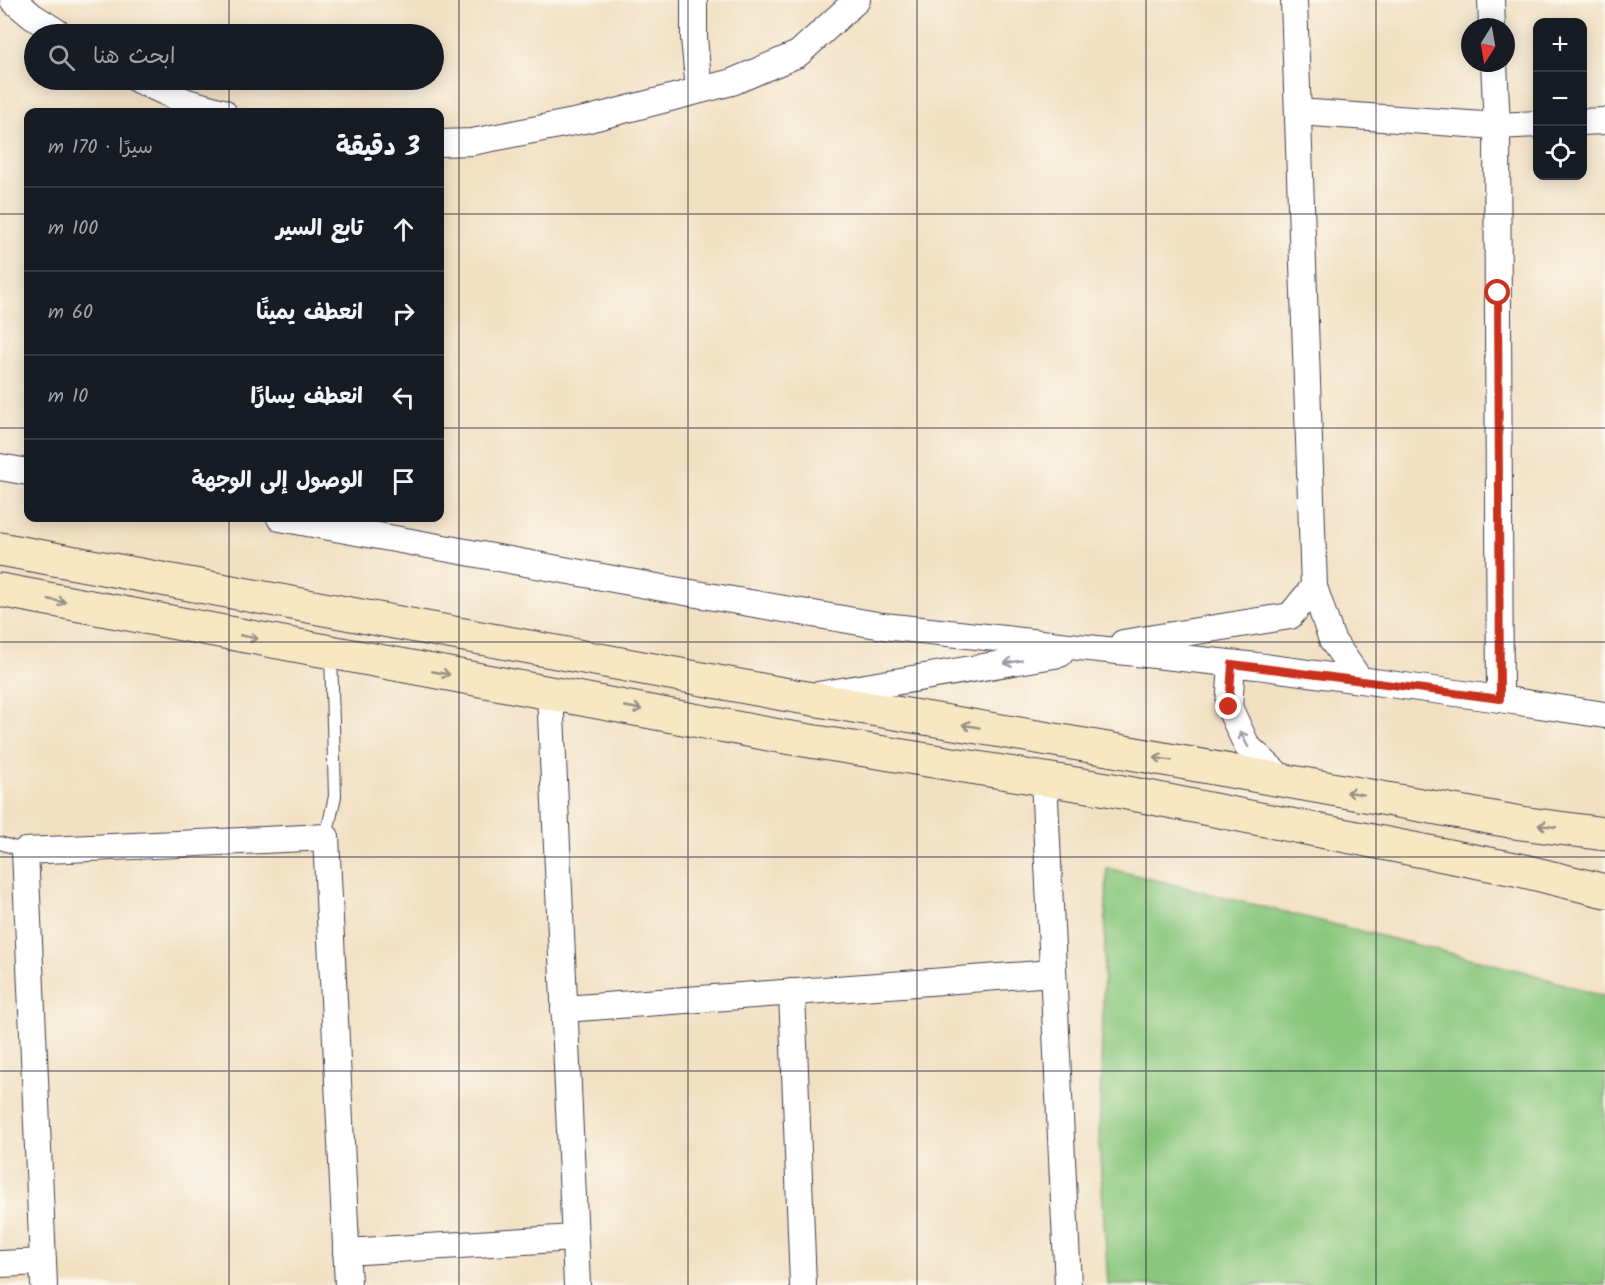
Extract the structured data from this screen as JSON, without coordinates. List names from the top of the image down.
{
  "north": "bottom",
  "page": {
    "map_buttons": ["+", "−"],
    "search": "ابحث هنا",
    "heading": ["3 دقيقة", "سيرًا · 170 m"],
    "list": [
      ["تابع السير", "100 m"],
      ["انعطف يمينًا", "60 m"],
      ["انعطف يسارًا", "10 m"],
      "الوصول إلى الوجهة"
    ]
  }
}
